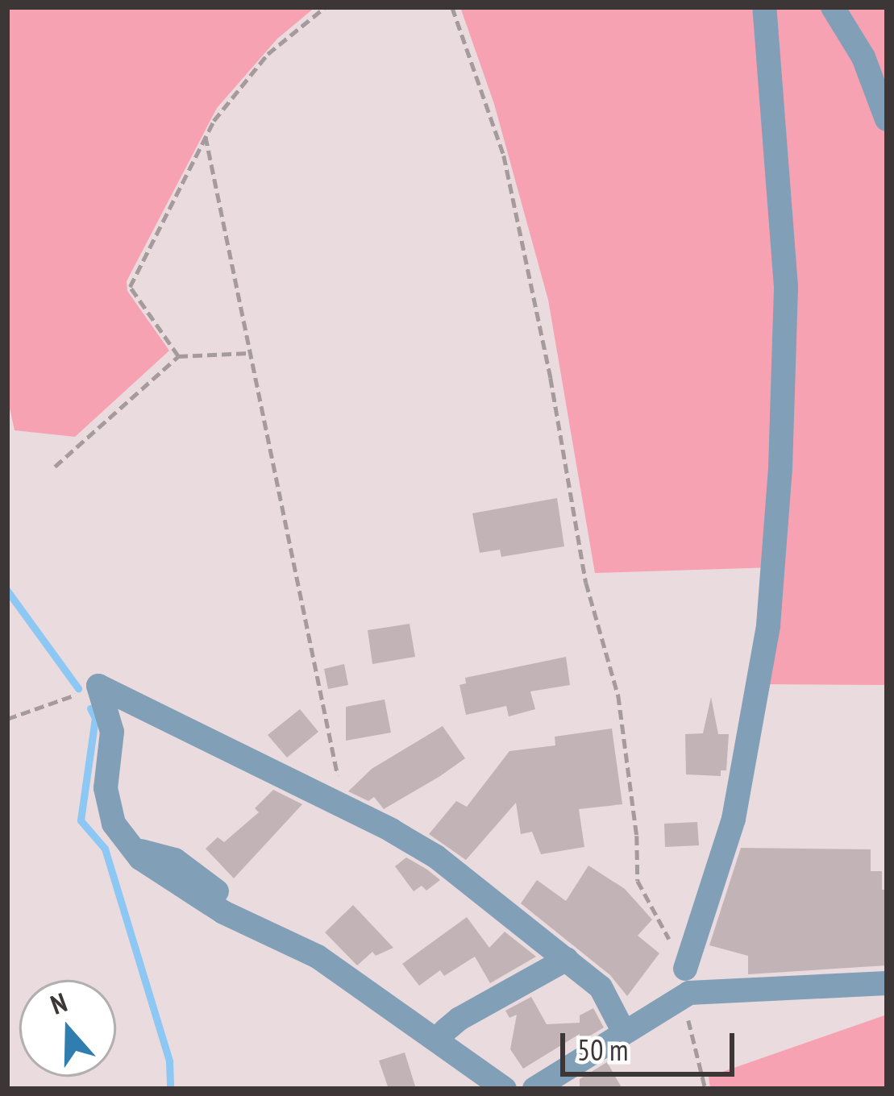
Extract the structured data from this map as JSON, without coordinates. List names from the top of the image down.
{
  "scale_bar": "50 m",
  "north": "top"
}
